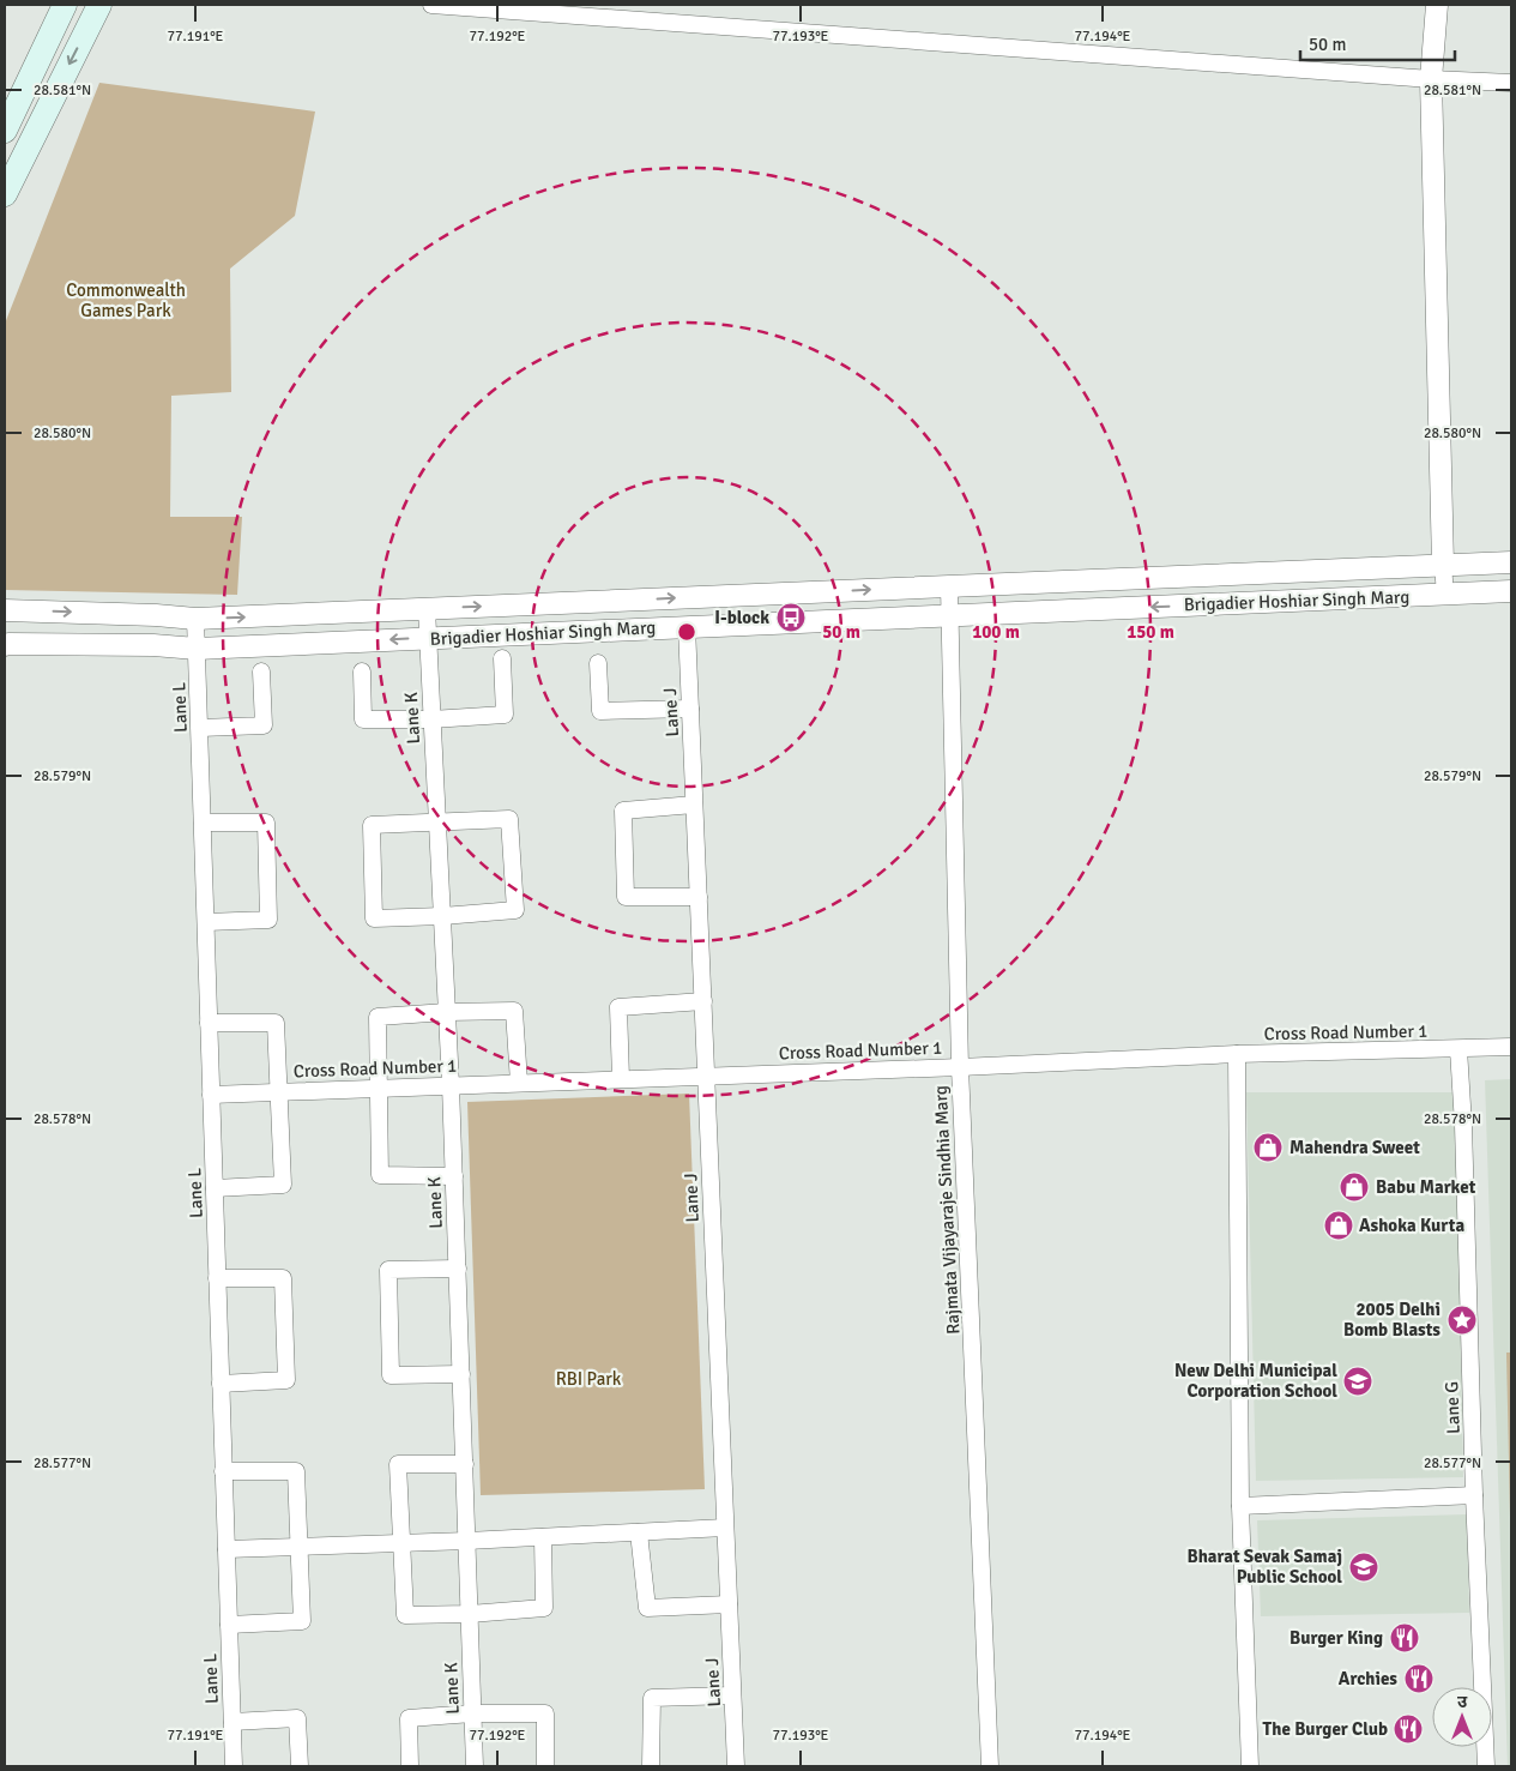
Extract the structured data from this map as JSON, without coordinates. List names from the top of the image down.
{
  "streets": {
    "street": [
      "Brigadier Hoshiar Singh Marg",
      "Lane L",
      "Lane J",
      "Lane K",
      "Cross Road Number 1",
      "Rajmata Vijayaraje Sindhia Marg",
      "Lane G"
    ]
  },
  "crossings": [
    ["Brigadier Hoshiar Singh Marg", "Lane L"],
    ["Brigadier Hoshiar Singh Marg", "Lane J"],
    ["Brigadier Hoshiar Singh Marg", "Lane K"],
    ["Brigadier Hoshiar Singh Marg", "Rajmata Vijayaraje Sindhia Marg"],
    ["Lane L", "Cross Road Number 1"],
    ["Lane J", "Cross Road Number 1"],
    ["Lane K", "Cross Road Number 1"],
    ["Cross Road Number 1", "Rajmata Vijayaraje Sindhia Marg"],
    ["Cross Road Number 1", "Lane G"]
  ],
  "parks": ["Commonwealth Games Park", "RBI Park"],
  "places": {
    "bus stop": ["I-block"],
    "shop": ["Mahendra Sweet", "Babu Market", "Ashoka Kurta"],
    "place": ["2005 Delhi Bomb Blasts"],
    "school or university": ["New Delhi Municipal Corporation School", "Bharat Sevak Samaj Public School"],
    "restaurant": ["Burger King", "Archies", "The Burger Club"]
  },
  "scale_bar": "50 m",
  "north": "top",
  "coordinates": [
    "77.191°E",
    "77.192°E",
    "77.193°E",
    "77.194°E",
    "28.581°N",
    "28.580°N",
    "28.579°N",
    "28.578°N",
    "28.577°N"
  ],
  "rings": ["50 m", "100 m", "150 m"]
}
